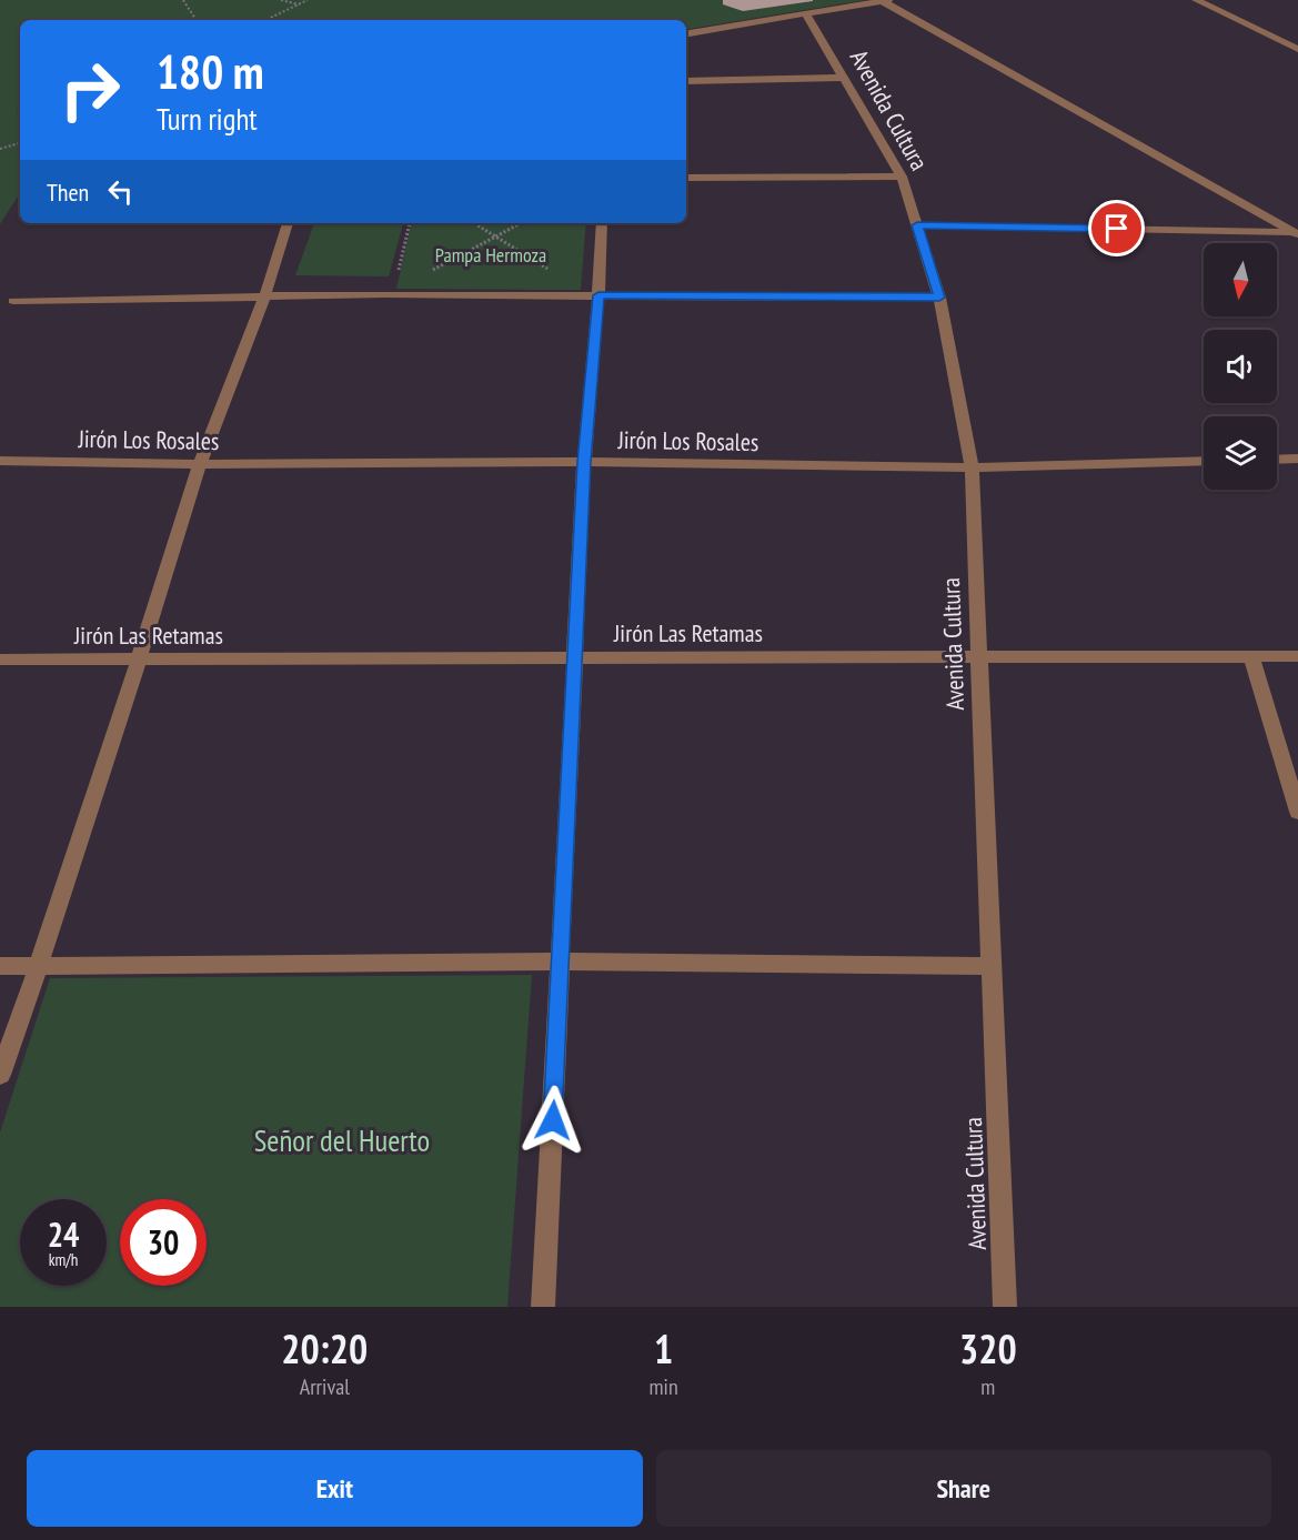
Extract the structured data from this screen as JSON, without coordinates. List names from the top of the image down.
{
  "streets": {
    "street": ["Avenida Cultura", "Jirón Los Rosales", "Jirón Las Retamas"]
  },
  "crossings": [
    ["Avenida Cultura", "Jirón Los Rosales"],
    ["Avenida Cultura", "Jirón Las Retamas"]
  ],
  "parks": ["Pampa Hermoza", "Señor del Huerto"],
  "north": "bottom",
  "page": {
    "turn": ["180 m", "Turn right"],
    "then": "Then",
    "speed": "24 km/h",
    "limit": "30",
    "eta": [
      "20:20",
      "Arrival",
      "1",
      "min",
      "320",
      "m"
    ],
    "buttons": ["Exit", "Share"]
  }
}
